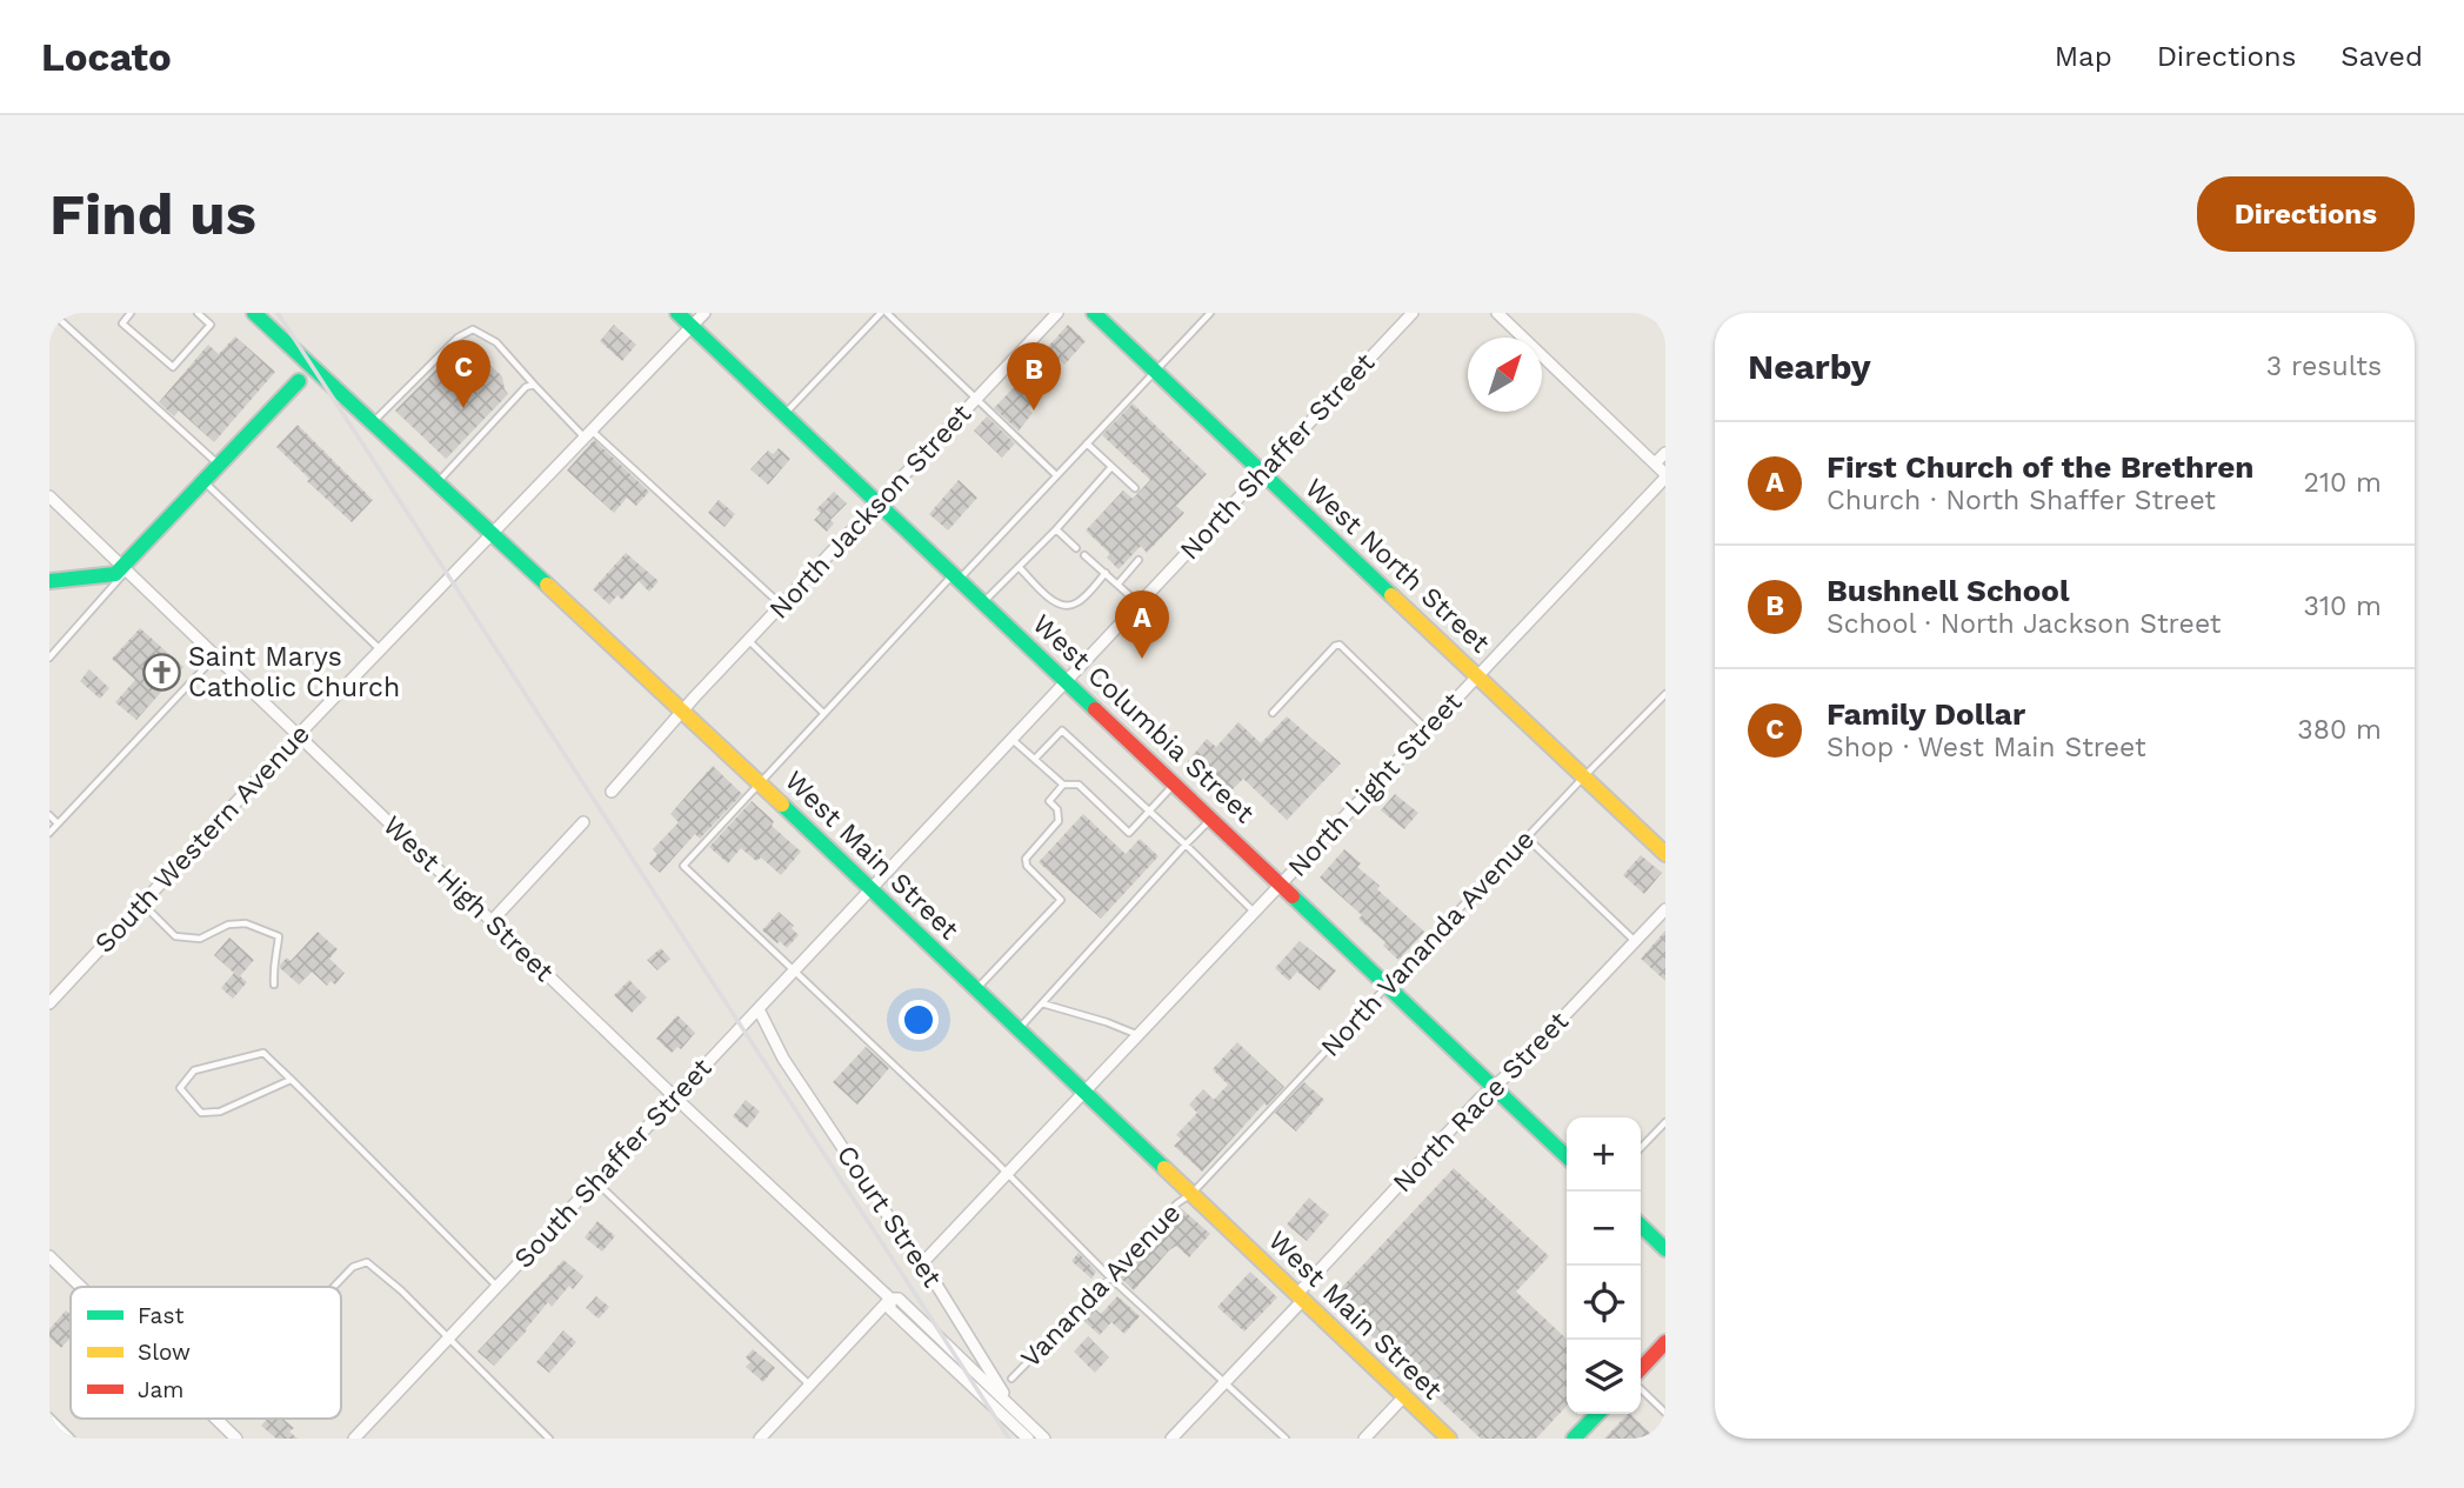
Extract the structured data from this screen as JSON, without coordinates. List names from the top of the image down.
{
  "streets": {
    "main road": ["West North Street", "West Columbia Street", "West Main Street"],
    "street": [
      "North Shaffer Street",
      "North Jackson Street",
      "North Light Street",
      "South Western Avenue",
      "West High Street",
      "North Race Street",
      "South Shaffer Street",
      "Court Street"
    ],
    "lane": ["North Vananda Avenue", "Vananda Avenue"]
  },
  "crossings": [
    ["North Shaffer Street", "West North Street"],
    ["North Shaffer Street", "West Columbia Street"],
    ["North Shaffer Street", "West Main Street"],
    ["North Shaffer Street", "South Shaffer Street"],
    ["North Jackson Street", "West Columbia Street"],
    ["North Jackson Street", "West Main Street"],
    ["West North Street", "North Light Street"],
    ["West North Street", "North Vananda Avenue"],
    ["West Columbia Street", "North Light Street"],
    ["West Columbia Street", "South Western Avenue"],
    ["West Columbia Street", "North Vananda Avenue"],
    ["West Columbia Street", "North Race Street"],
    ["North Light Street", "West Main Street"],
    ["North Light Street", "Court Street"],
    ["South Western Avenue", "West Main Street"],
    ["South Western Avenue", "West High Street"],
    ["West Main Street", "North Vananda Avenue"],
    ["West Main Street", "North Race Street"],
    ["West Main Street", "South Shaffer Street"],
    ["West Main Street", "Vananda Avenue"],
    ["West High Street", "South Shaffer Street"],
    ["West High Street", "Court Street"],
    ["North Vananda Avenue", "Vananda Avenue"],
    ["South Shaffer Street", "Court Street"]
  ],
  "places": {
    "church": ["Saint Marys Catholic Church"]
  },
  "legend": ["Fast", "Slow", "Jam"],
  "north": "top right",
  "page": {
    "header": "Locato",
    "nav": ["Map", "Directions", "Saved"],
    "buttons": "Directions",
    "title": "Find us",
    "heading": ["Nearby", "3 results"],
    "pins": ["C", "B", "A"],
    "list": [
      {
        "mark": "A",
        "name": "First Church of the Brethren",
        "note": "Church · North Shaffer Street",
        "value": "210 m"
      },
      {
        "mark": "B",
        "name": "Bushnell School",
        "note": "School · North Jackson Street",
        "value": "310 m"
      },
      {
        "mark": "C",
        "name": "Family Dollar",
        "note": "Shop · West Main Street",
        "value": "380 m"
      }
    ],
    "map_buttons": ["+", "−"]
  }
}
